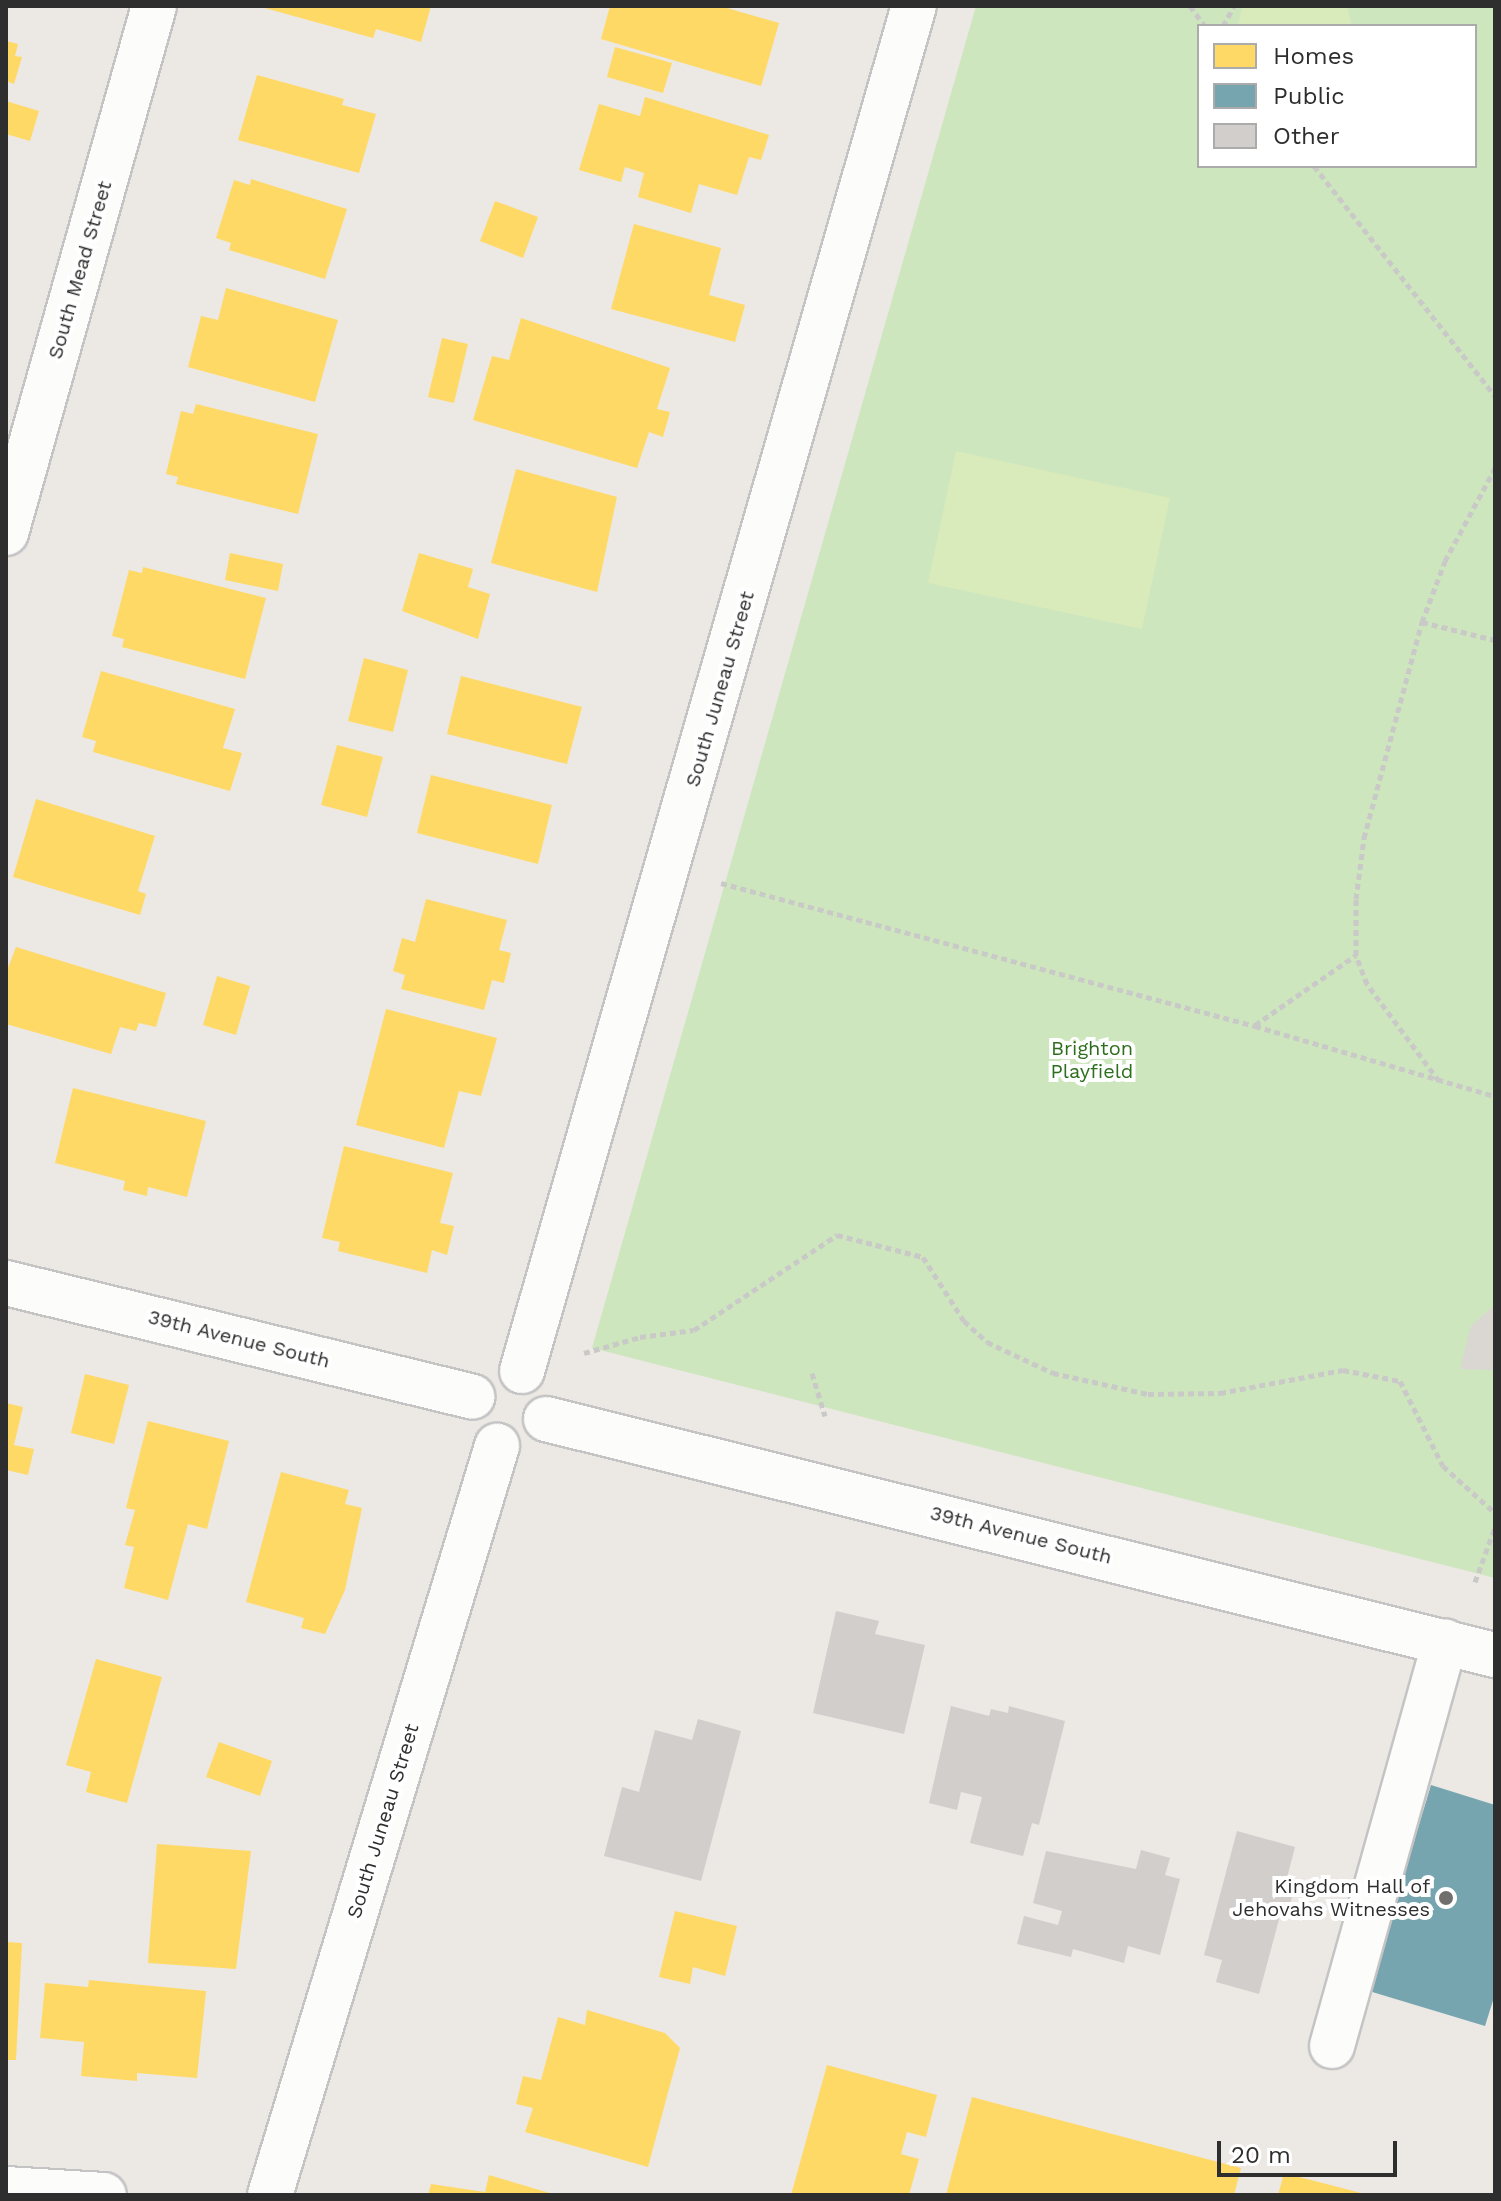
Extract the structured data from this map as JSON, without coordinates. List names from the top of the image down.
{
  "streets": {
    "street": ["South Mead Street", "South Juneau Street", "39th Avenue South"]
  },
  "crossings": [
    ["South Juneau Street", "39th Avenue South"]
  ],
  "parks": ["Brighton Playfield"],
  "places": ["Kingdom Hall of Jehovahs Witnesses"],
  "legend": ["Homes", "Public", "Other"],
  "scale_bar": "20 m"
}
